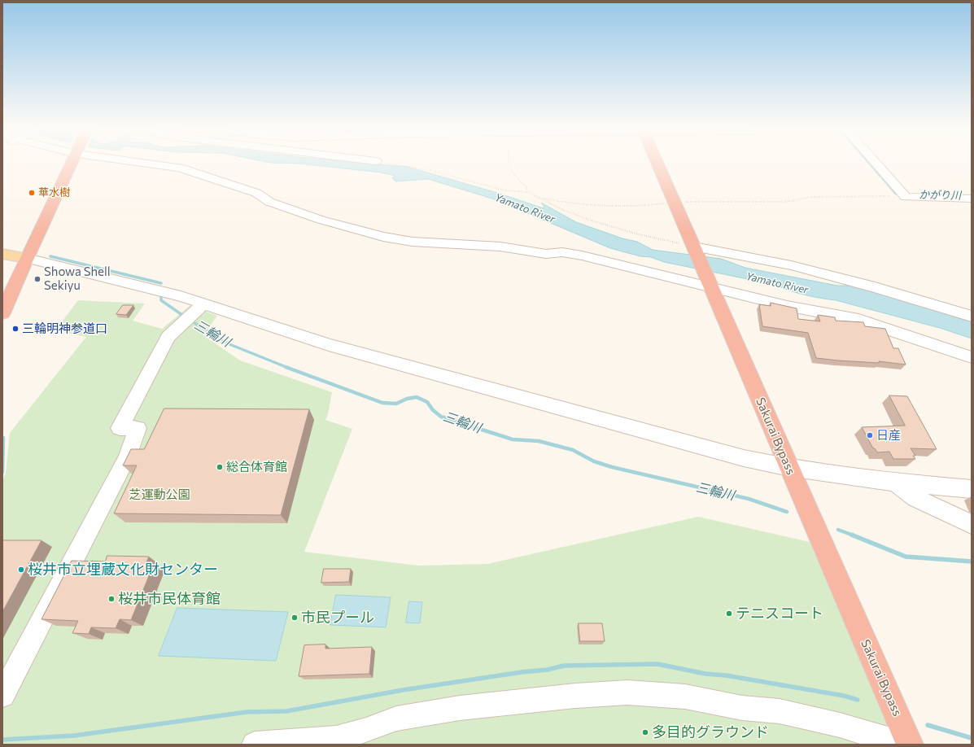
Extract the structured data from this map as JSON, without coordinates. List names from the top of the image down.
{
  "streets": {
    "highway": ["Sakurai Bypass"]
  },
  "water": ["かがり川", "Yamato River", "三輪川"],
  "parks": ["芝運動公園"],
  "places": [
    "華水樹",
    "Showa Shell Sekiyu",
    "三輪明神参道口",
    "日産",
    "総合体育館",
    "桜井市立埋蔵文化財センター",
    "桜井市民体育館",
    "テニスコート",
    "市民プール",
    "多目的グラウンド"
  ]
}
